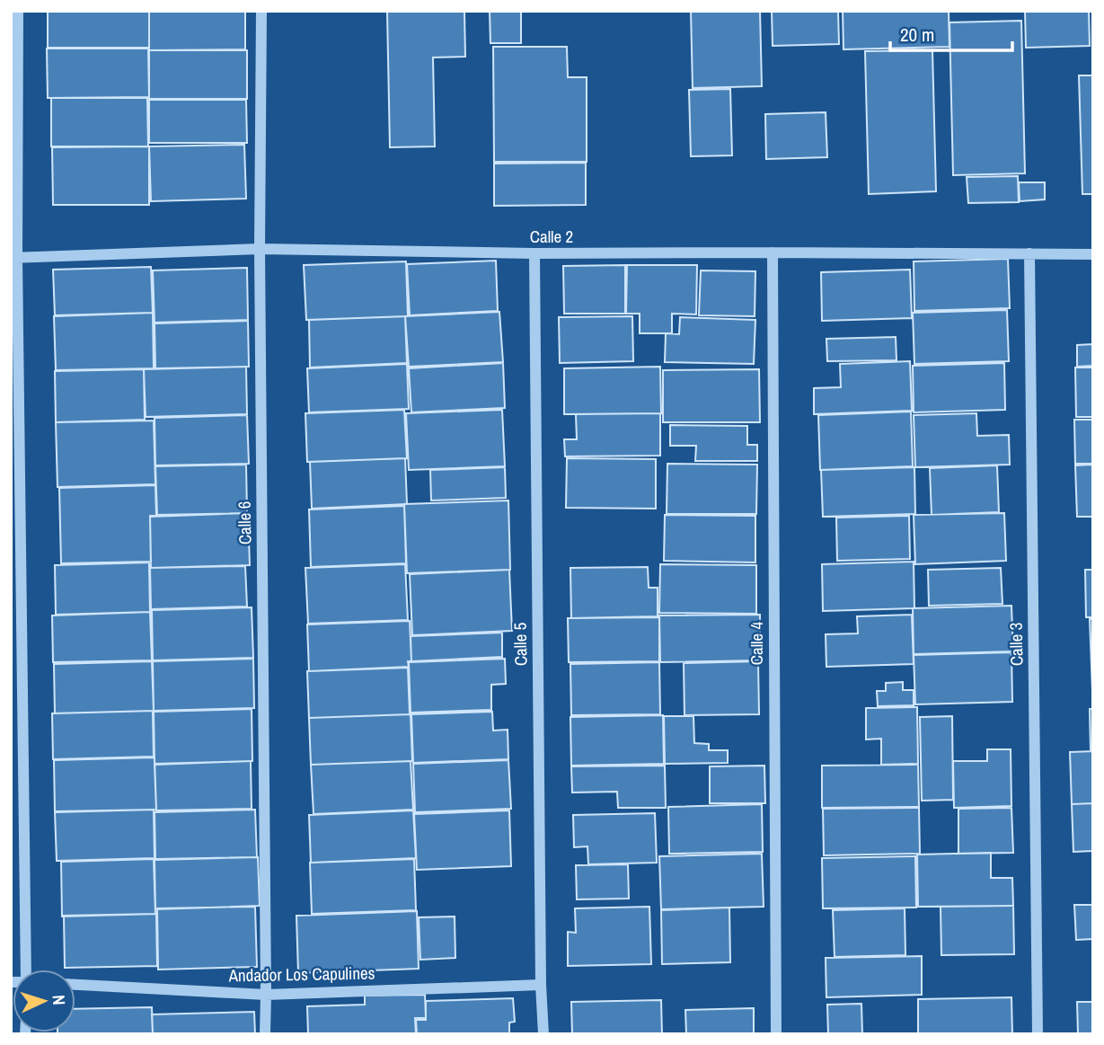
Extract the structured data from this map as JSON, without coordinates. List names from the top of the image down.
{
  "streets": {
    "street": [
      "Calle 2",
      "Calle 6",
      "Calle 4",
      "Calle 5",
      "Calle 3",
      "Andador Los Capulines"
    ]
  },
  "crossings": [
    ["Calle 2", "Calle 6"],
    ["Calle 2", "Calle 4"],
    ["Calle 2", "Calle 5"],
    ["Calle 2", "Calle 3"],
    ["Calle 6", "Andador Los Capulines"],
    ["Calle 5", "Andador Los Capulines"]
  ],
  "scale_bar": "20 m",
  "north": "right"
}
